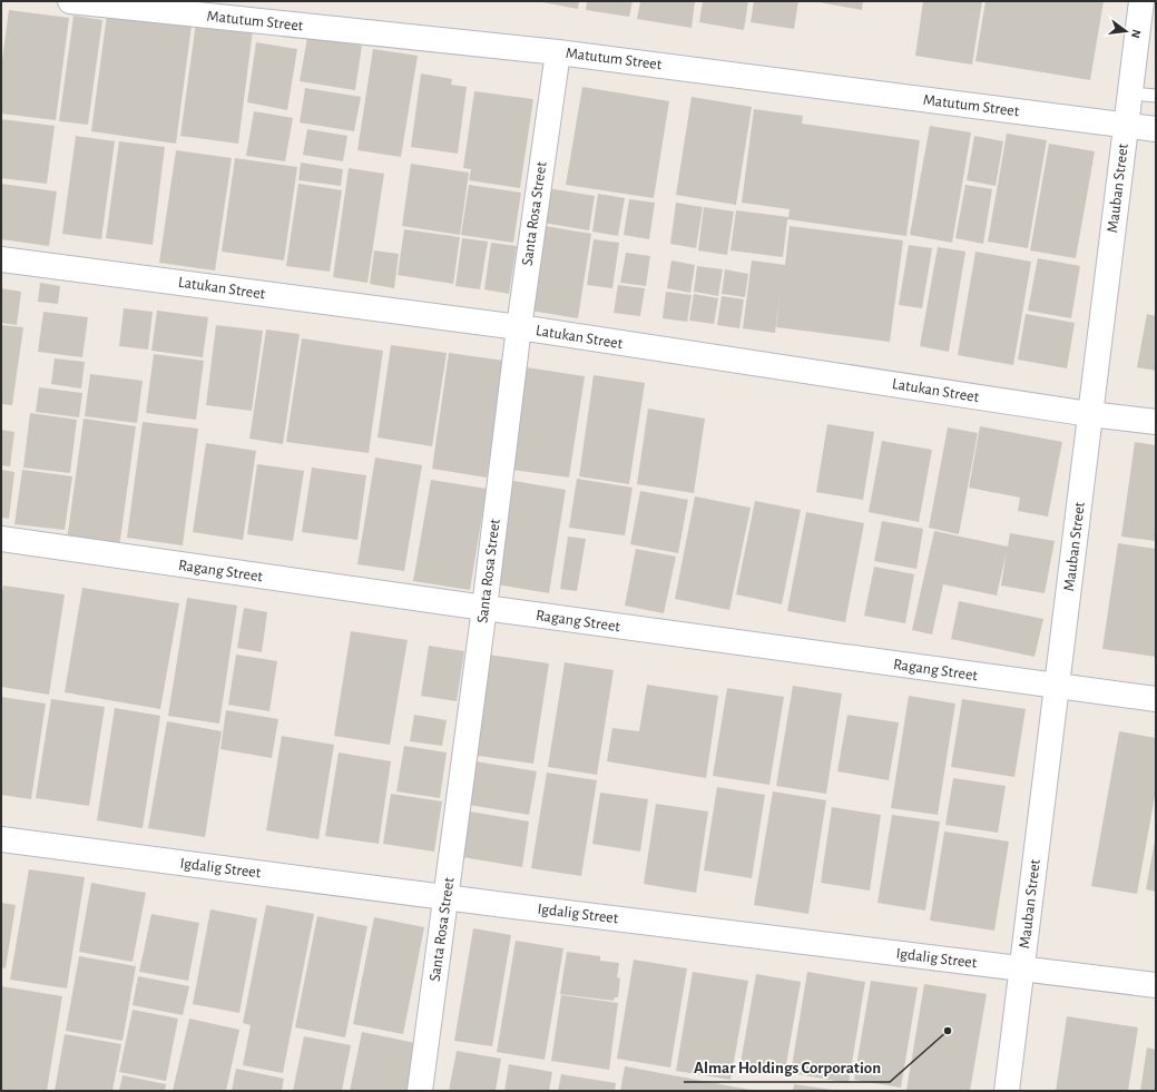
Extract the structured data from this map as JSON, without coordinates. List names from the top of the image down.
{
  "streets": {
    "street": [
      "Matutum Street",
      "Mauban Street",
      "Santa Rosa Street",
      "Latukan Street",
      "Ragang Street",
      "Igdalig Street"
    ]
  },
  "crossings": [
    ["Matutum Street", "Mauban Street"],
    ["Matutum Street", "Santa Rosa Street"],
    ["Mauban Street", "Latukan Street"],
    ["Mauban Street", "Ragang Street"],
    ["Mauban Street", "Igdalig Street"],
    ["Santa Rosa Street", "Latukan Street"],
    ["Santa Rosa Street", "Ragang Street"],
    ["Santa Rosa Street", "Igdalig Street"]
  ],
  "places": ["Almar Holdings Corporation"],
  "north": "right"
}
